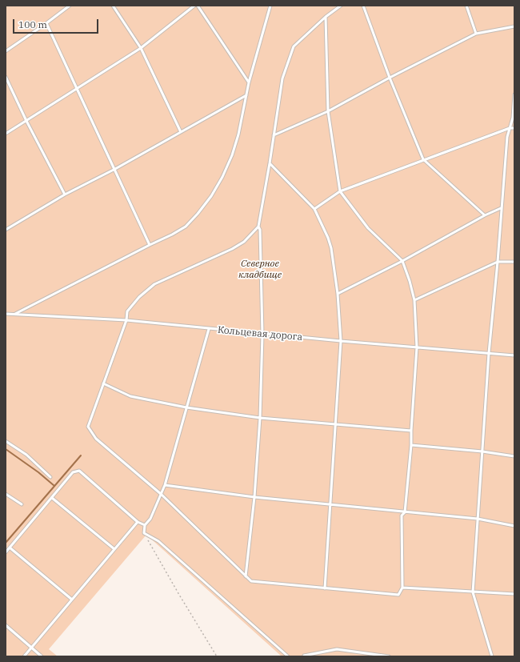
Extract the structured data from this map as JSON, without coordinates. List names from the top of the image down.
{
  "streets": {
    "lane": ["Кольцевая дорога"]
  },
  "parks": ["Северное кладбище"],
  "scale_bar": "100 m"
}
